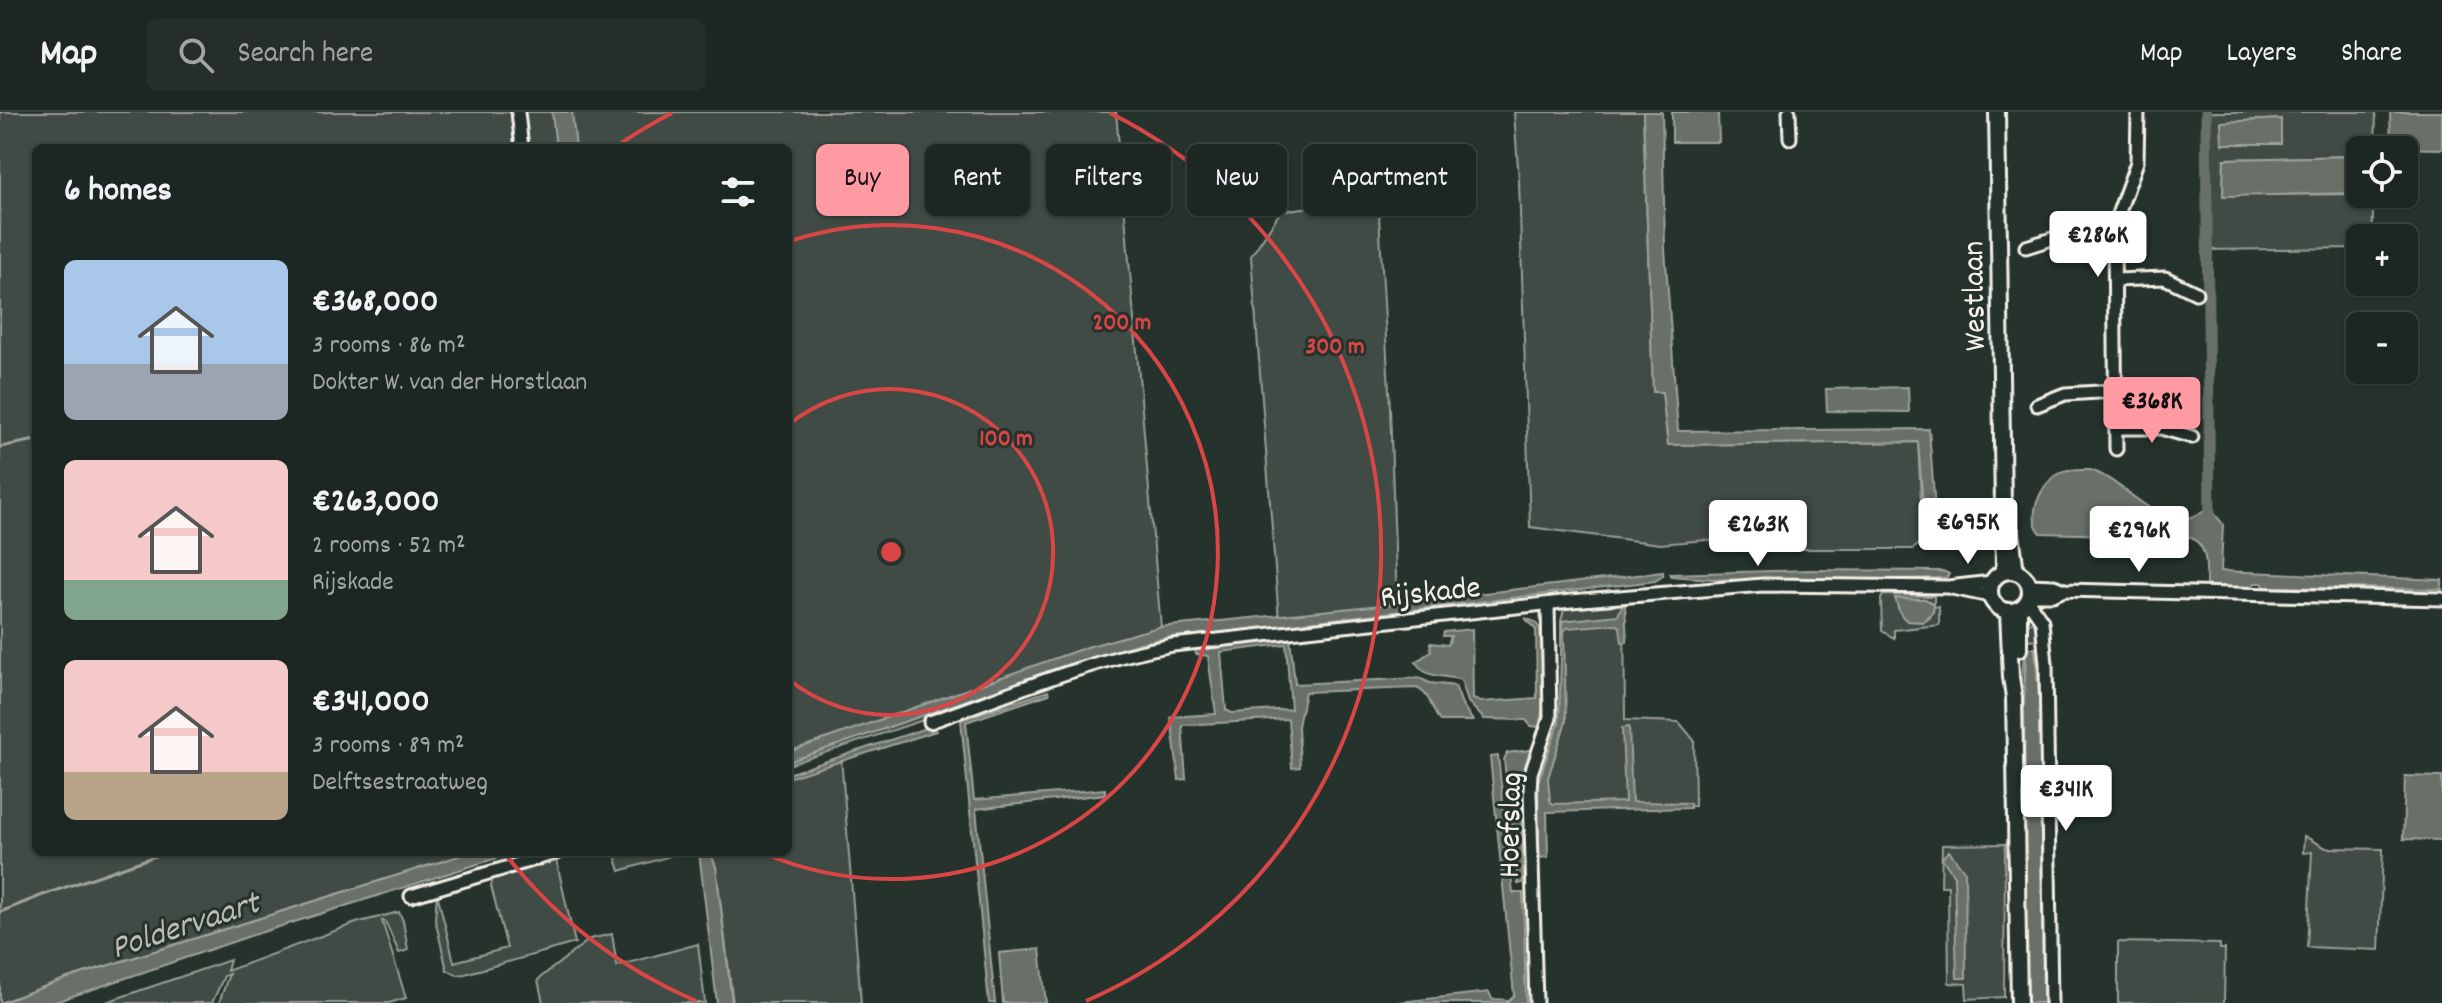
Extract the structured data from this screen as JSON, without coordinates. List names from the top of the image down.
{
  "streets": {
    "main road": ["Westlaan"],
    "street": ["Rijskade", "Hoefslag"]
  },
  "crossings": [
    ["Rijskade", "Hoefslag"]
  ],
  "water": ["Poldervaart"],
  "page": {
    "header": "Map",
    "search": "Search here",
    "nav": ["Map", "Layers", "Share"],
    "map_buttons": ["+", "−"],
    "chip": [
      "Buy",
      "Rent",
      "Filters",
      "New",
      "Apartment"
    ],
    "heading": "6 homes",
    "price": [
      "€286K",
      "€368K",
      "€695K",
      "€263K",
      "€296K",
      "€341K"
    ],
    "list": [
      {
        "name": "€368,000",
        "note": "3 rooms · 86 m² · Dokter W. van der Horstlaan"
      },
      {
        "name": "€263,000",
        "note": "2 rooms · 52 m² · Rijskade"
      },
      {
        "name": "€341,000",
        "note": "3 rooms · 89 m² · Delftsestraatweg"
      }
    ]
  },
  "rings": ["200 m", "300 m", "100 m"]
}
